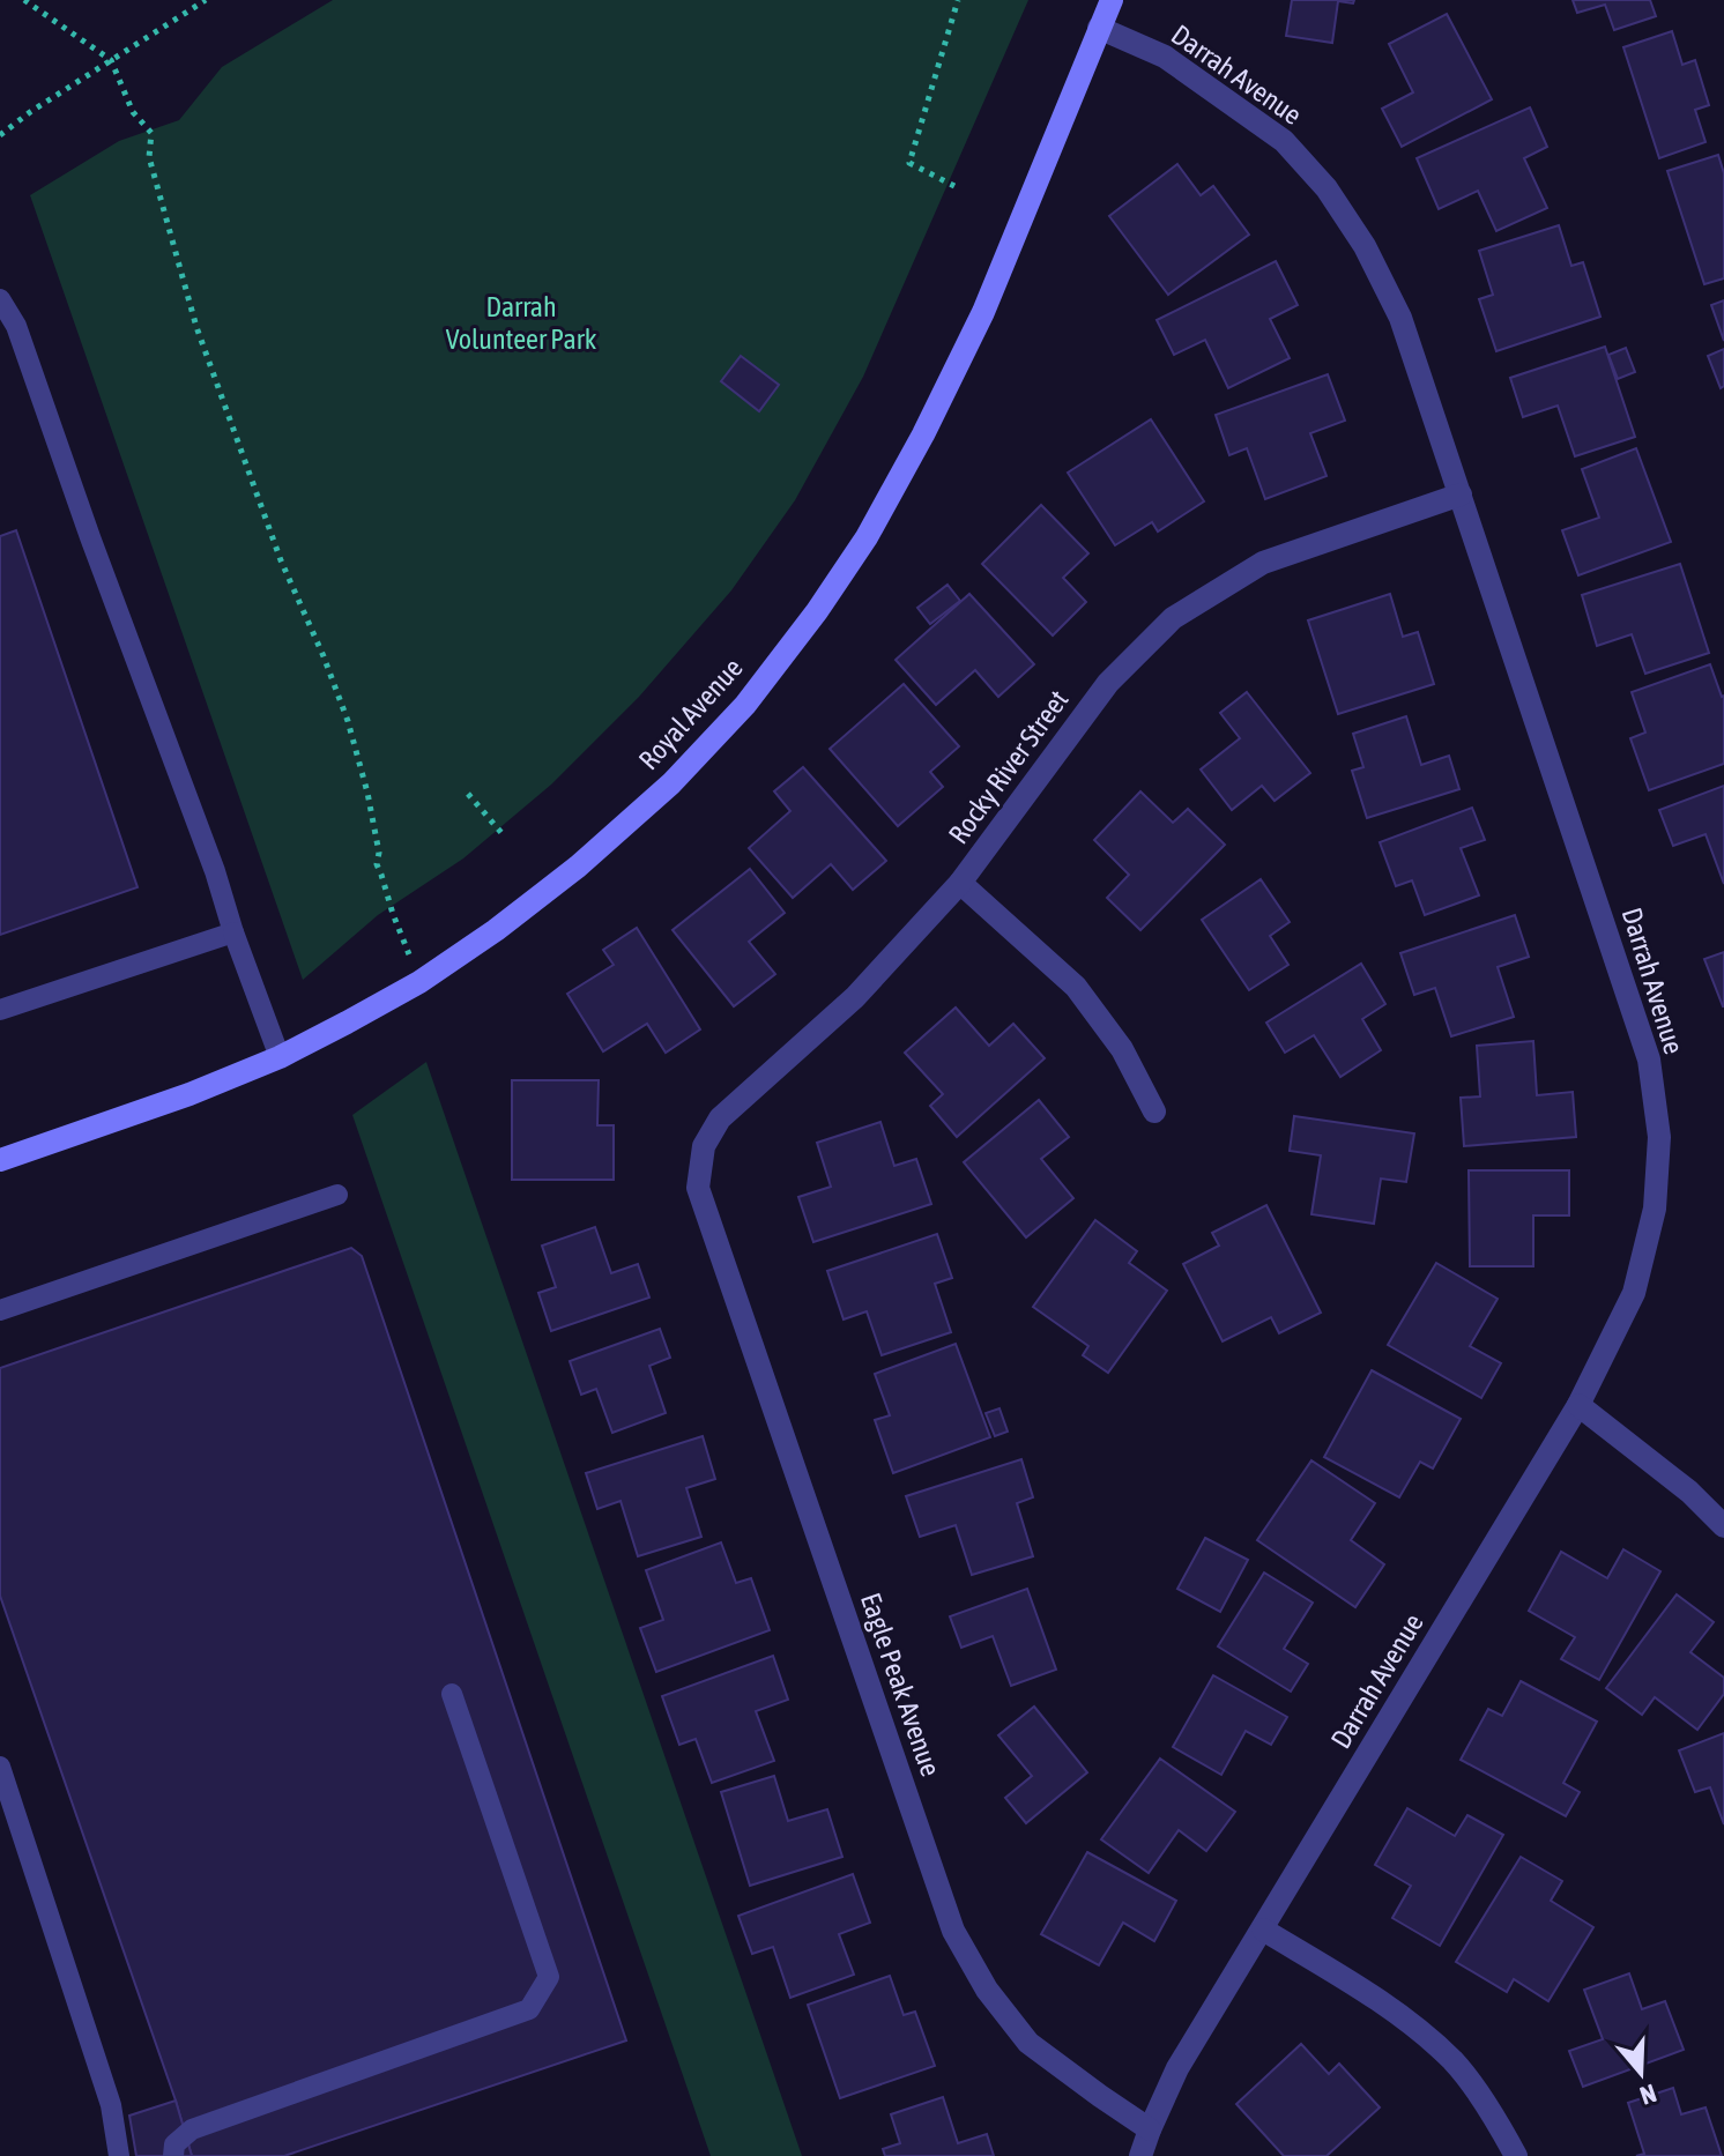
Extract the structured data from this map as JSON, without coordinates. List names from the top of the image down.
{
  "streets": {
    "main road": ["Royal Avenue"],
    "street": ["Darrah Avenue", "Rocky River Street", "Eagle Peak Avenue"]
  },
  "crossings": [
    ["Darrah Avenue", "Royal Avenue"],
    ["Darrah Avenue", "Rocky River Street"],
    ["Darrah Avenue", "Eagle Peak Avenue"],
    ["Rocky River Street", "Eagle Peak Avenue"]
  ],
  "parks": ["Darrah Volunteer Park"],
  "north": "bottom"
}
